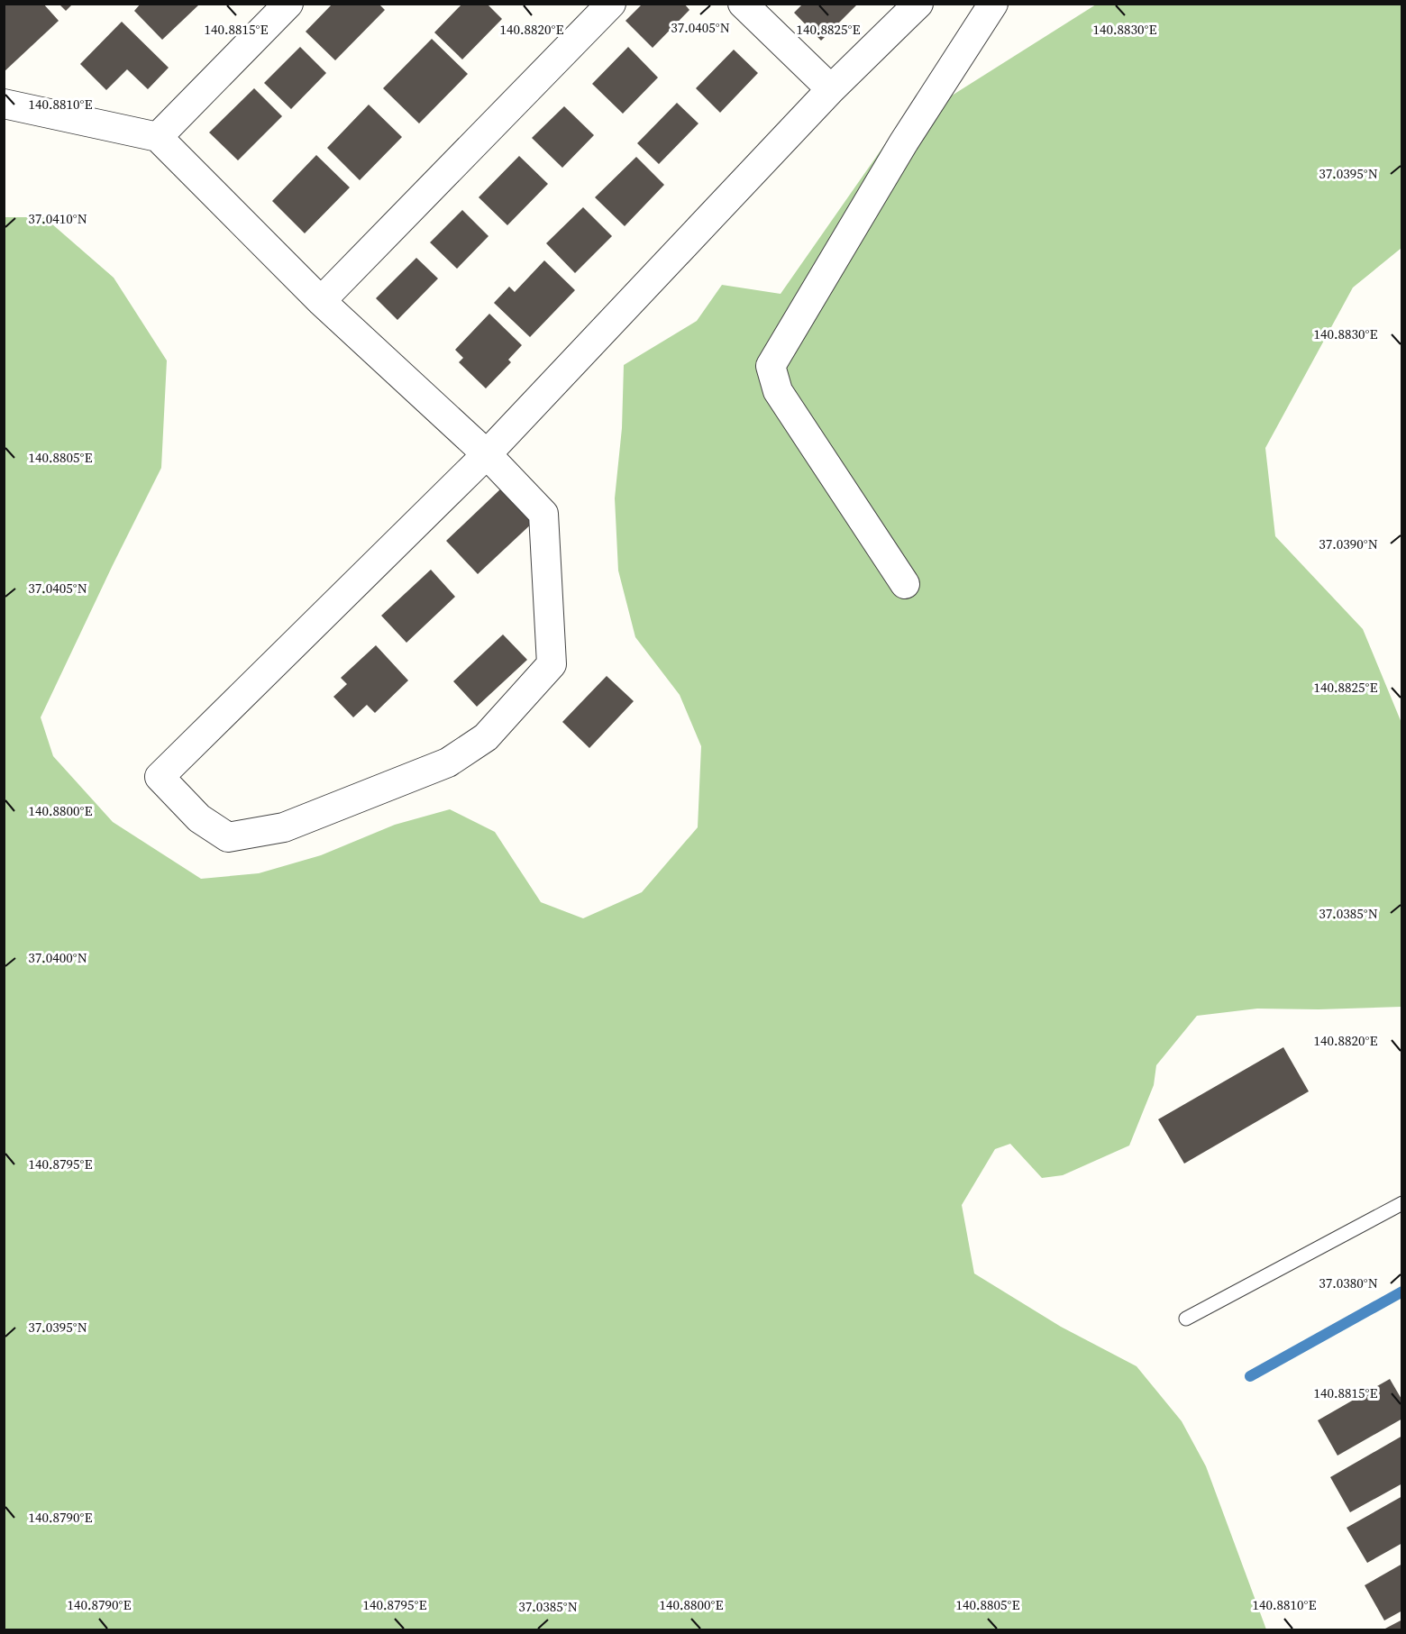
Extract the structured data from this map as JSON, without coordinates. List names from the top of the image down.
{
  "coordinates": [
    "37.0405°N",
    "140.8815°E",
    "140.8820°E",
    "140.8825°E",
    "140.8830°E",
    "140.8810°E",
    "37.0395°N",
    "37.0410°N",
    "140.8805°E",
    "37.0390°N",
    "140.8800°E",
    "37.0385°N",
    "37.0400°N",
    "140.8795°E",
    "37.0380°N",
    "140.8790°E"
  ]
}
